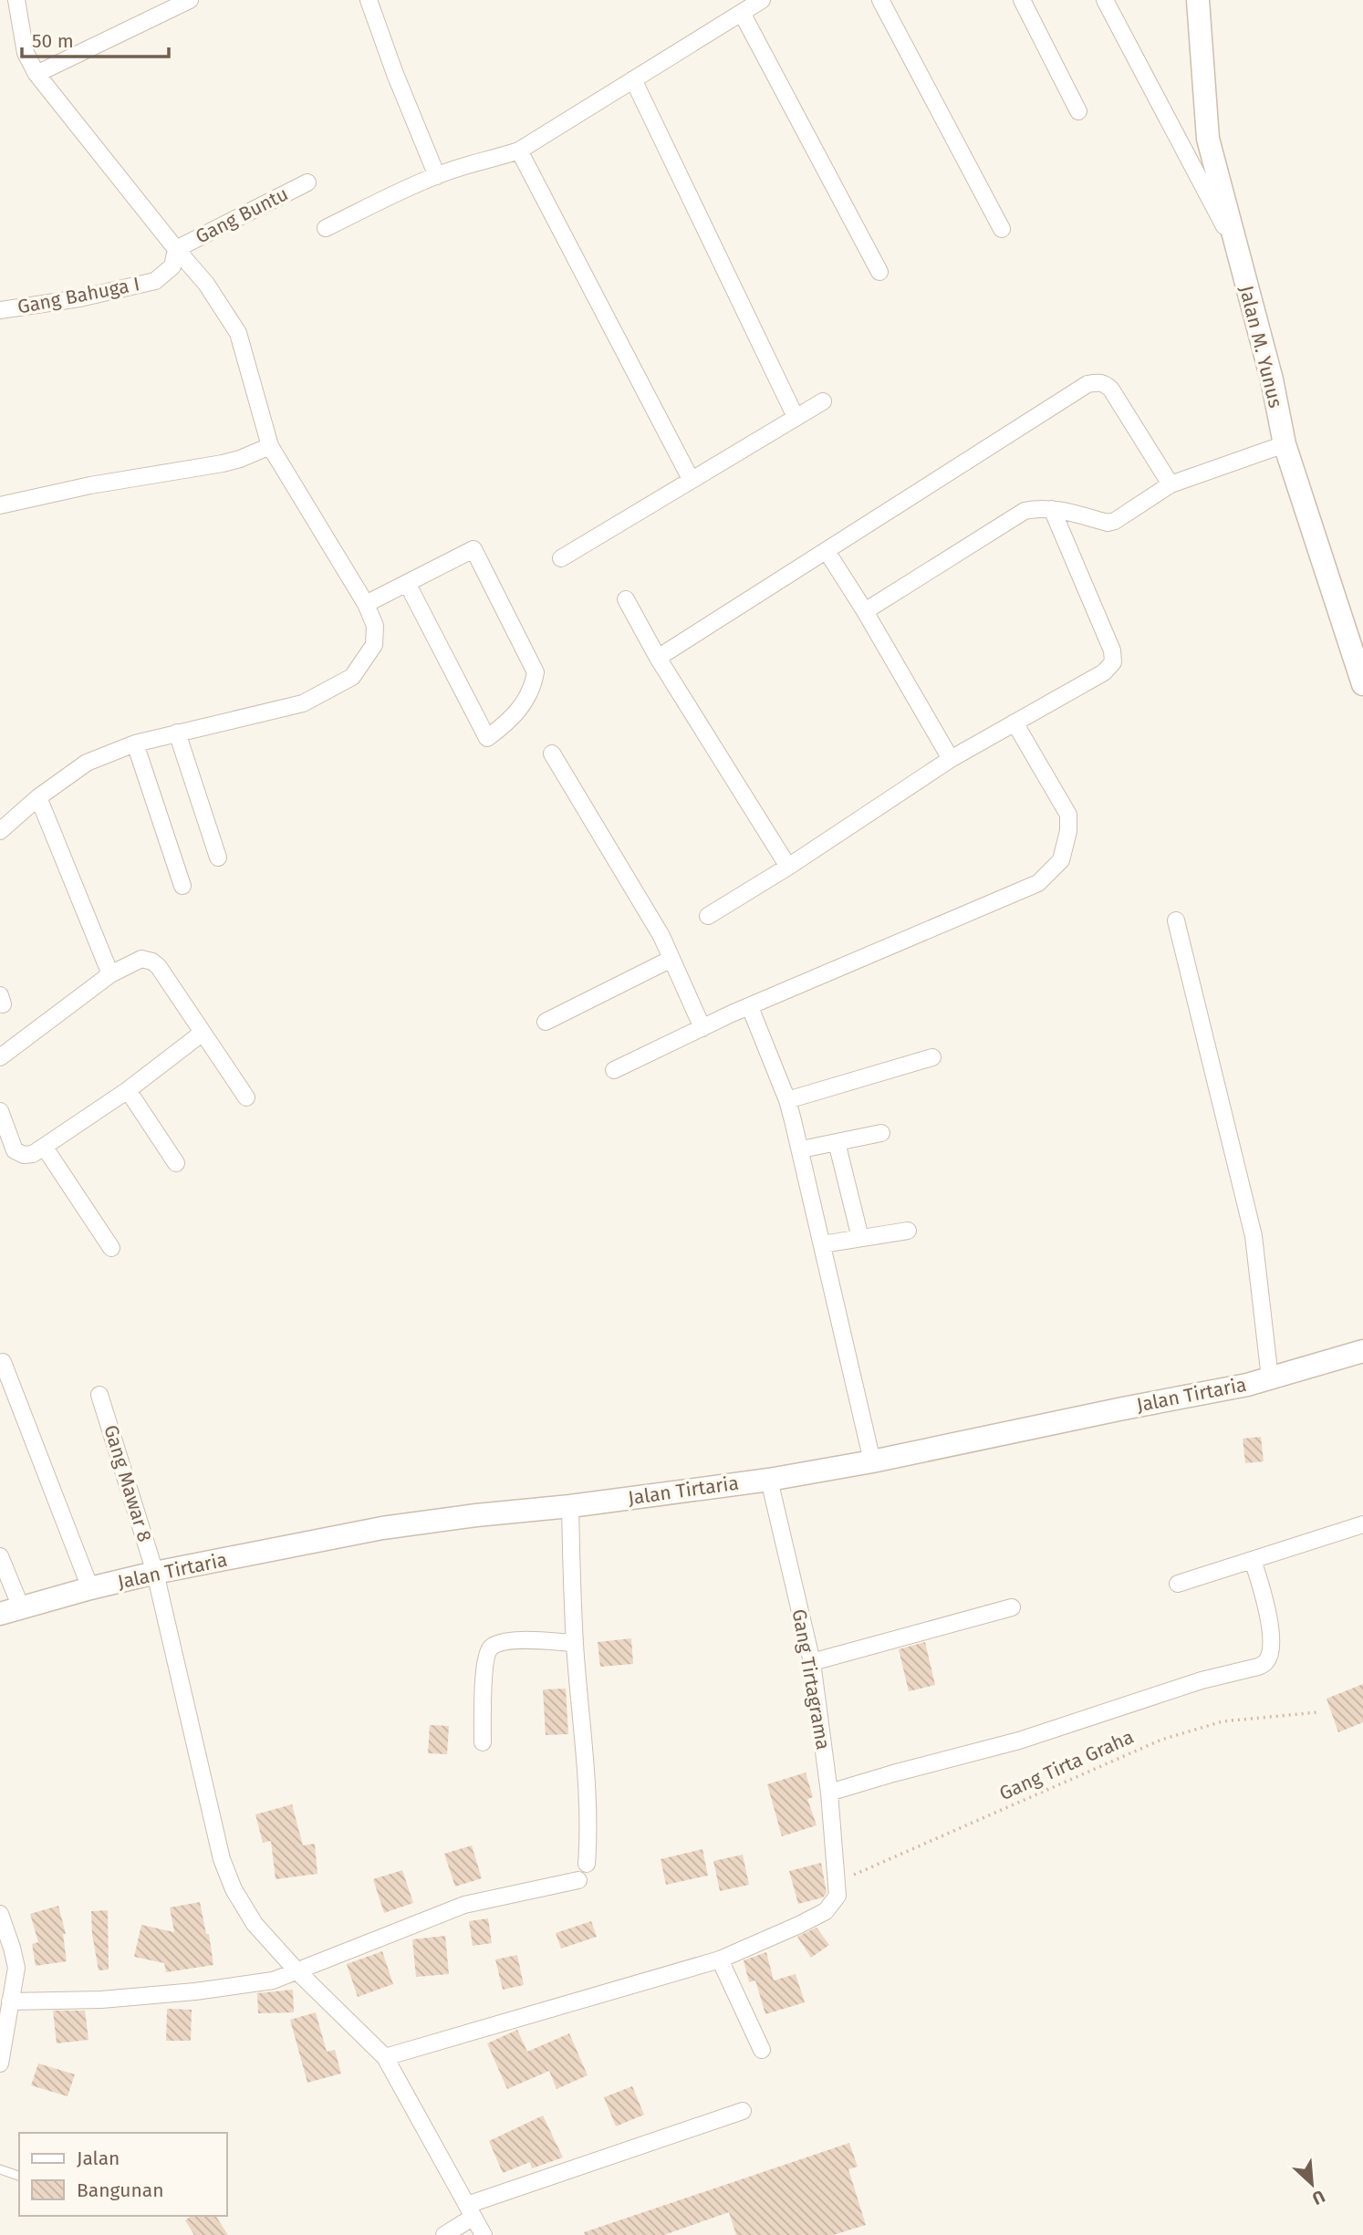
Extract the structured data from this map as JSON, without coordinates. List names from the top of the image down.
{
  "streets": {
    "street": [
      "Gang Buntu",
      "Gang Bahuga I",
      "Jalan M. Yunus",
      "Jalan Tirtaria",
      "Gang Mawar 8",
      "Gang Tirtagrama"
    ],
    "path": ["Gang Tirta Graha"]
  },
  "crossings": [
    ["Gang Buntu", "Gang Bahuga I"],
    ["Jalan Tirtaria", "Gang Mawar 8"],
    ["Jalan Tirtaria", "Gang Tirtagrama"],
    ["Gang Tirtagrama", "Gang Tirta Graha"]
  ],
  "legend": ["Jalan", "Bangunan"],
  "scale_bar": "50 m",
  "north": "bottom right"
}
